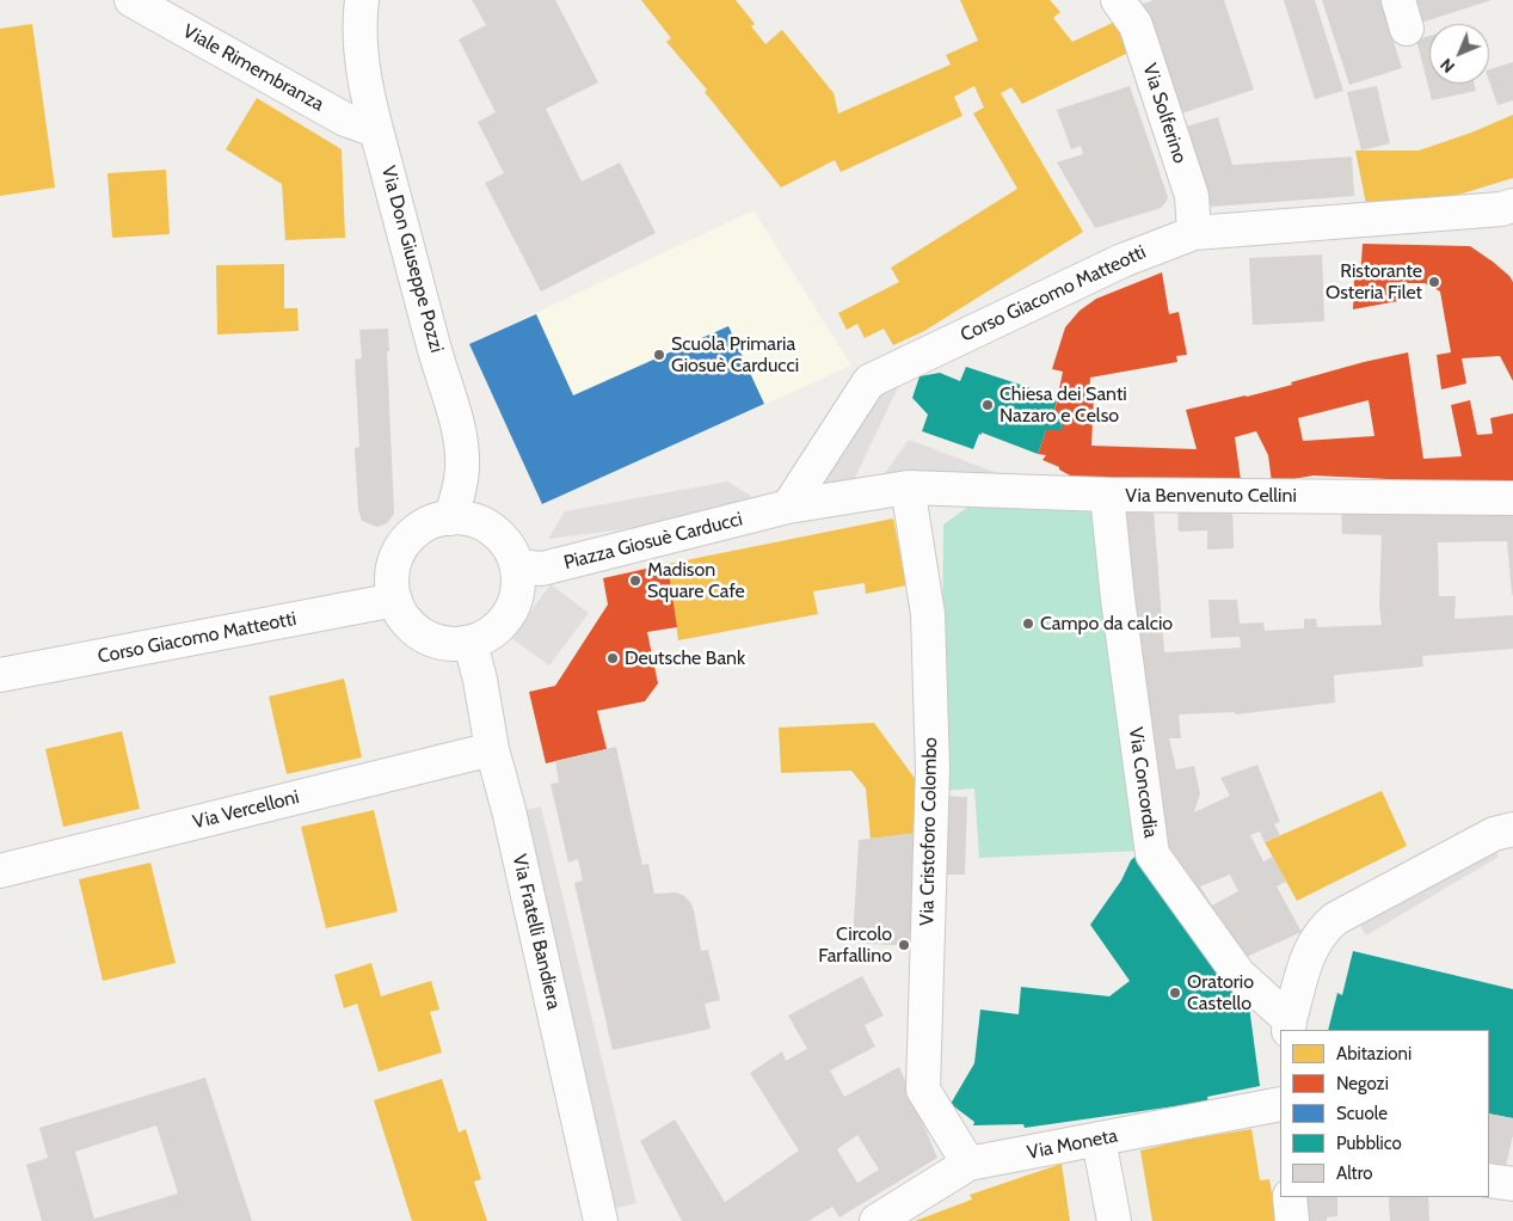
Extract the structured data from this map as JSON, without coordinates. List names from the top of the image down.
{
  "streets": {
    "street": [
      "Viale Rimembranza",
      "Via Solferino",
      "Via Don Giuseppe Pozzi",
      "Corso Giacomo Matteotti",
      "Via Benvenuto Cellini",
      "Piazza Giosuè Carducci",
      "Via Concordia",
      "Via Vercelloni",
      "Via Cristoforo Colombo",
      "Via Fratelli Bandiera",
      "Via Moneta"
    ]
  },
  "crossings": [
    ["Viale Rimembranza", "Via Don Giuseppe Pozzi"],
    ["Via Solferino", "Corso Giacomo Matteotti"],
    ["Via Don Giuseppe Pozzi", "Corso Giacomo Matteotti"],
    ["Via Don Giuseppe Pozzi", "Piazza Giosuè Carducci"],
    ["Via Don Giuseppe Pozzi", "Via Fratelli Bandiera"],
    ["Corso Giacomo Matteotti", "Piazza Giosuè Carducci"],
    ["Corso Giacomo Matteotti", "Via Fratelli Bandiera"],
    ["Via Benvenuto Cellini", "Via Concordia"],
    ["Via Benvenuto Cellini", "Via Cristoforo Colombo"],
    ["Piazza Giosuè Carducci", "Via Fratelli Bandiera"],
    ["Via Vercelloni", "Via Fratelli Bandiera"],
    ["Via Cristoforo Colombo", "Via Moneta"]
  ],
  "places": [
    "Ristorante Osteria Filet",
    "Scuola Primaria Giosuè Carducci",
    "Chiesa dei Santi Nazaro e Celso",
    "Madison Square Cafe",
    "Campo da calcio",
    "Deutsche Bank",
    "Circolo Farfallino",
    "Oratorio Castello"
  ],
  "legend": [
    "Abitazioni",
    "Negozi",
    "Scuole",
    "Pubblico",
    "Altro"
  ],
  "north": "bottom left"
}
